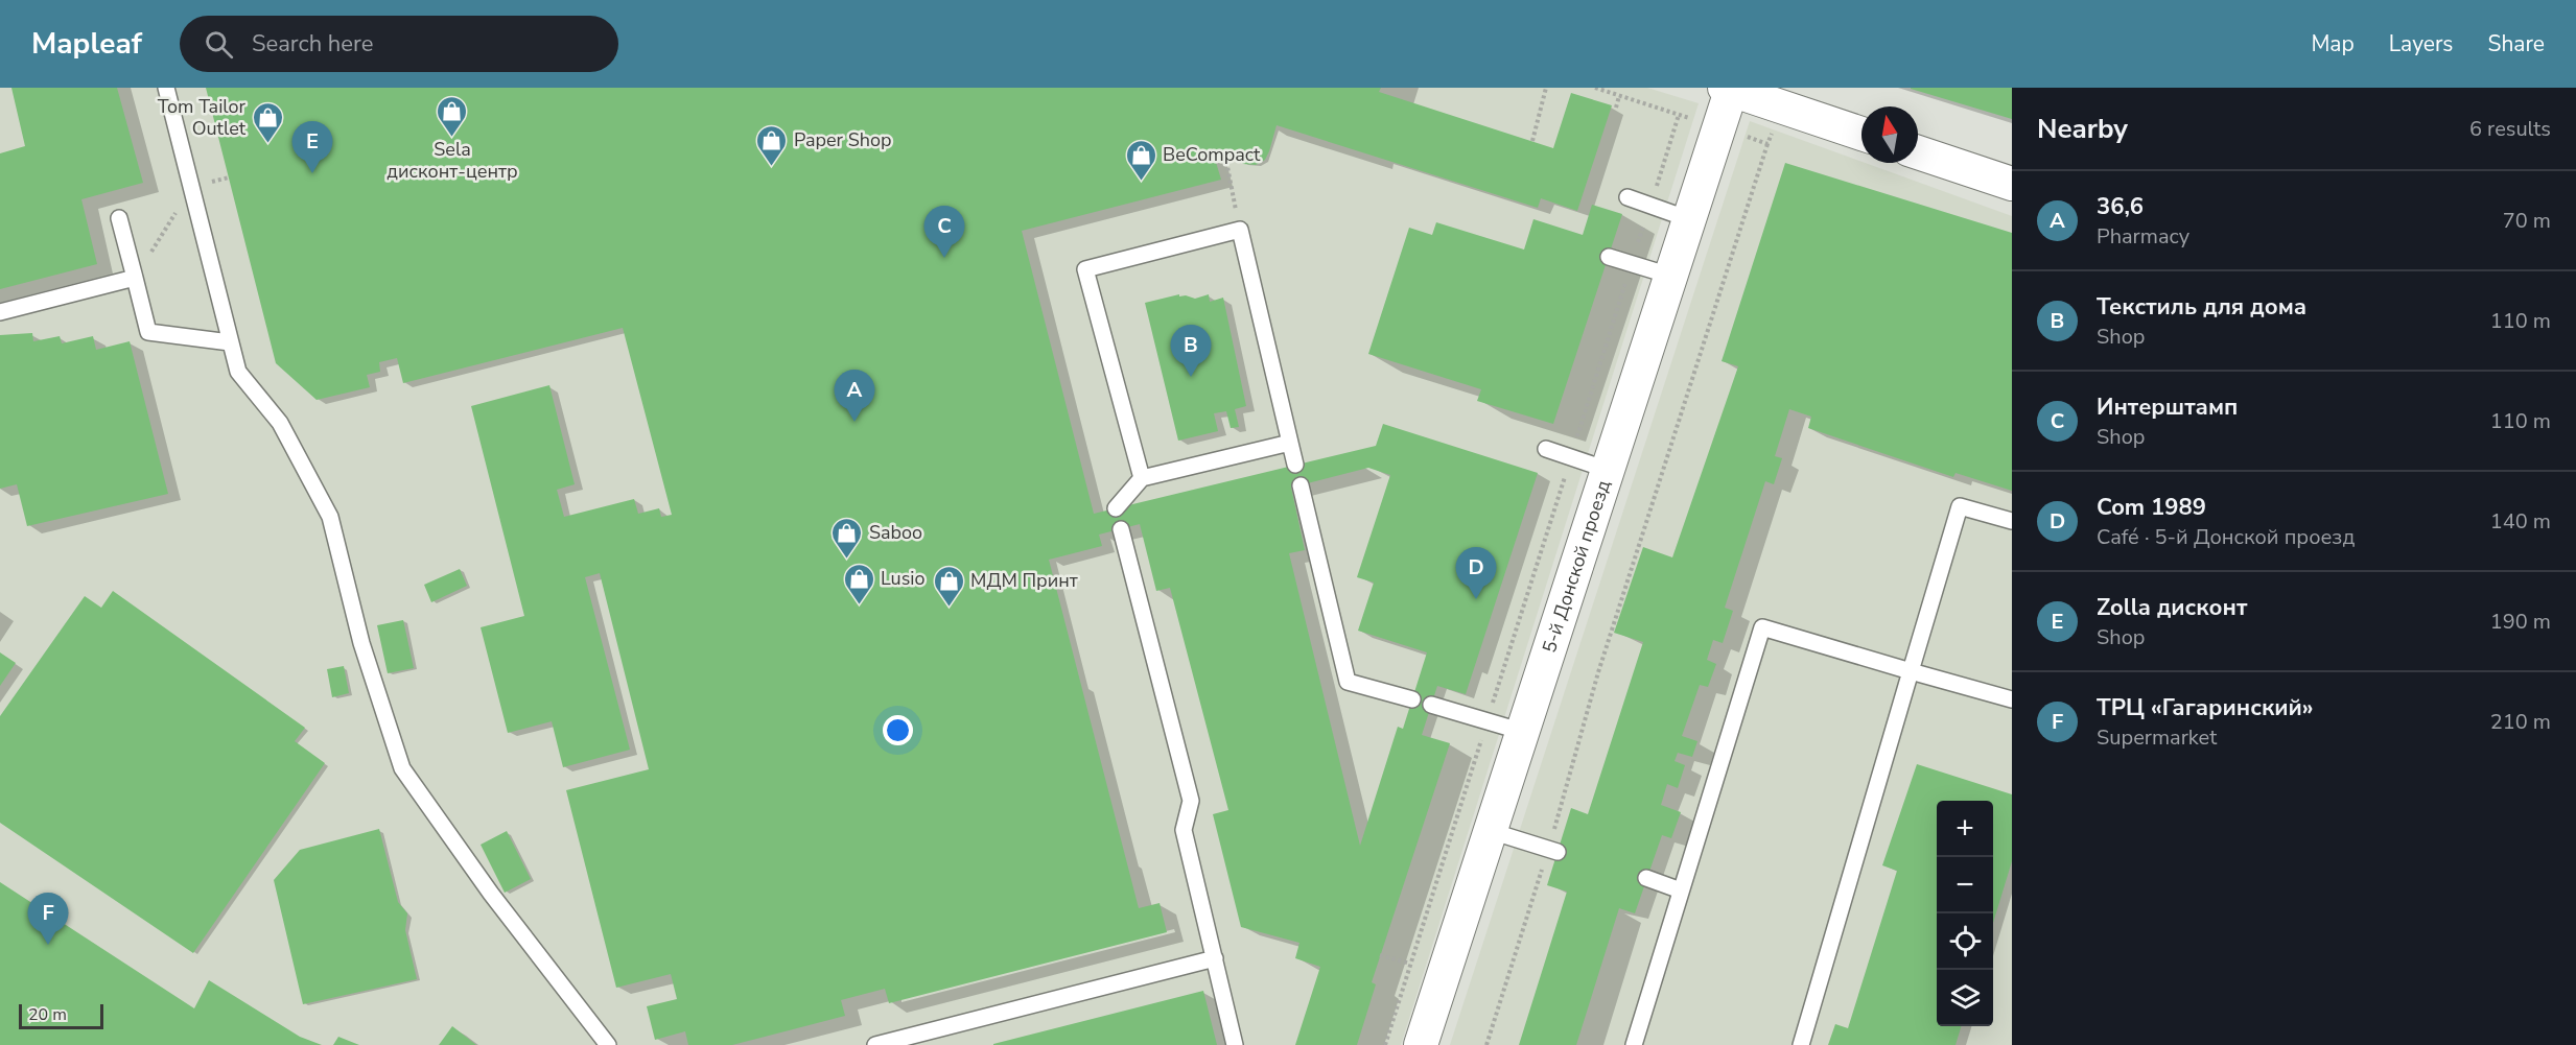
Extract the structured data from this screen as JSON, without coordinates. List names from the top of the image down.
{
  "streets": {
    "street": ["5-й Донской проезд"]
  },
  "places": {
    "shop": [
      "Sela дисконт-центр",
      "Tom Tailor Outlet",
      "Paper Shop",
      "BeCompact",
      "Saboo",
      "Lusio",
      "МДМ Принт"
    ]
  },
  "scale_bar": "20 m",
  "north": "top",
  "page": {
    "header": "Mapleaf",
    "search": "Search here",
    "nav": ["Map", "Layers", "Share"],
    "heading": ["Nearby", "6 results"],
    "pins": [
      "E",
      "C",
      "B",
      "A",
      "D",
      "F"
    ],
    "list": [
      {
        "mark": "A",
        "name": "36,6",
        "note": "Pharmacy",
        "value": "70 m"
      },
      {
        "mark": "B",
        "name": "Текстиль для дома",
        "note": "Shop",
        "value": "110 m"
      },
      {
        "mark": "C",
        "name": "Интерштамп",
        "note": "Shop",
        "value": "110 m"
      },
      {
        "mark": "D",
        "name": "Com 1989",
        "note": "Café · 5-й Донской проезд",
        "value": "140 m"
      },
      {
        "mark": "E",
        "name": "Zolla дисконт",
        "note": "Shop",
        "value": "190 m"
      },
      {
        "mark": "F",
        "name": "ТРЦ «Гагаринский»",
        "note": "Supermarket",
        "value": "210 m"
      }
    ],
    "map_buttons": ["+", "−"],
    "scale": "20 m"
  }
}
